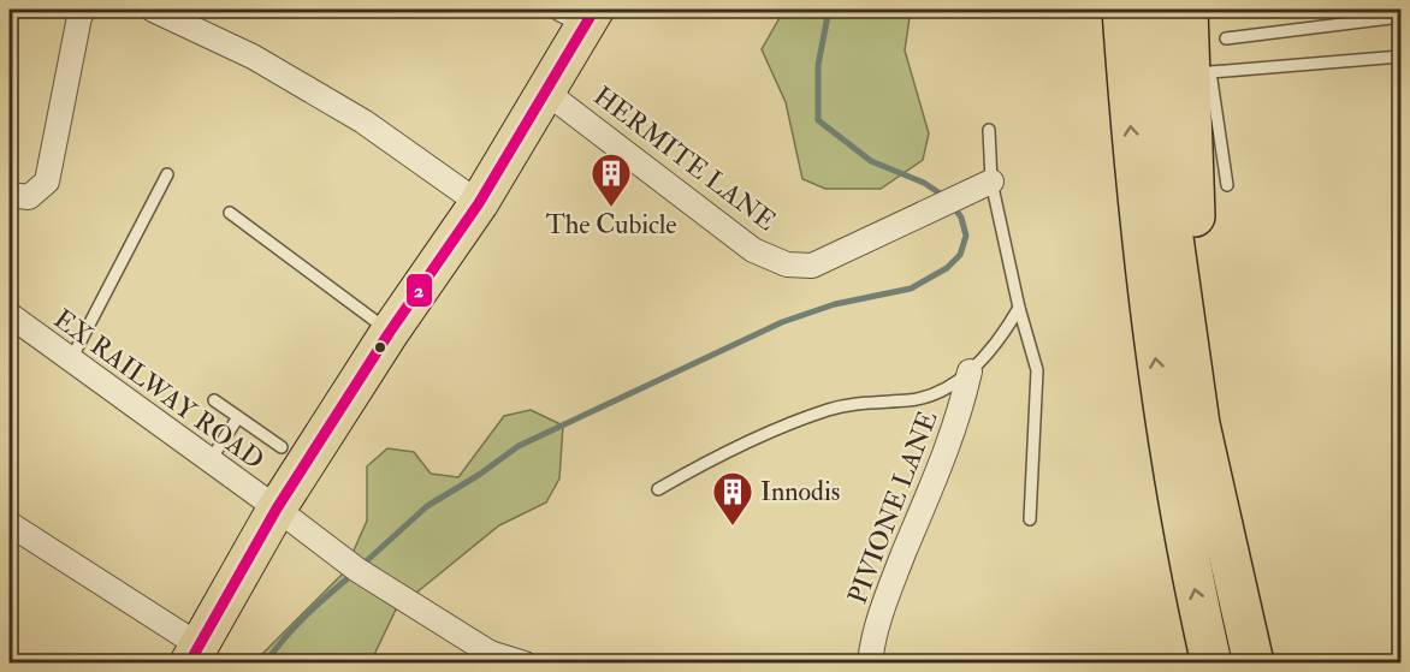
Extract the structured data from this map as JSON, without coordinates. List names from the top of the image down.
{
  "streets": {
    "street": ["HERMITE LANE", "EX RAILWAY ROAD", "PIVIONE LANE"]
  },
  "places": {
    "building": ["The Cubicle", "Innodis"]
  },
  "lines": ["transit line 2"]
}
